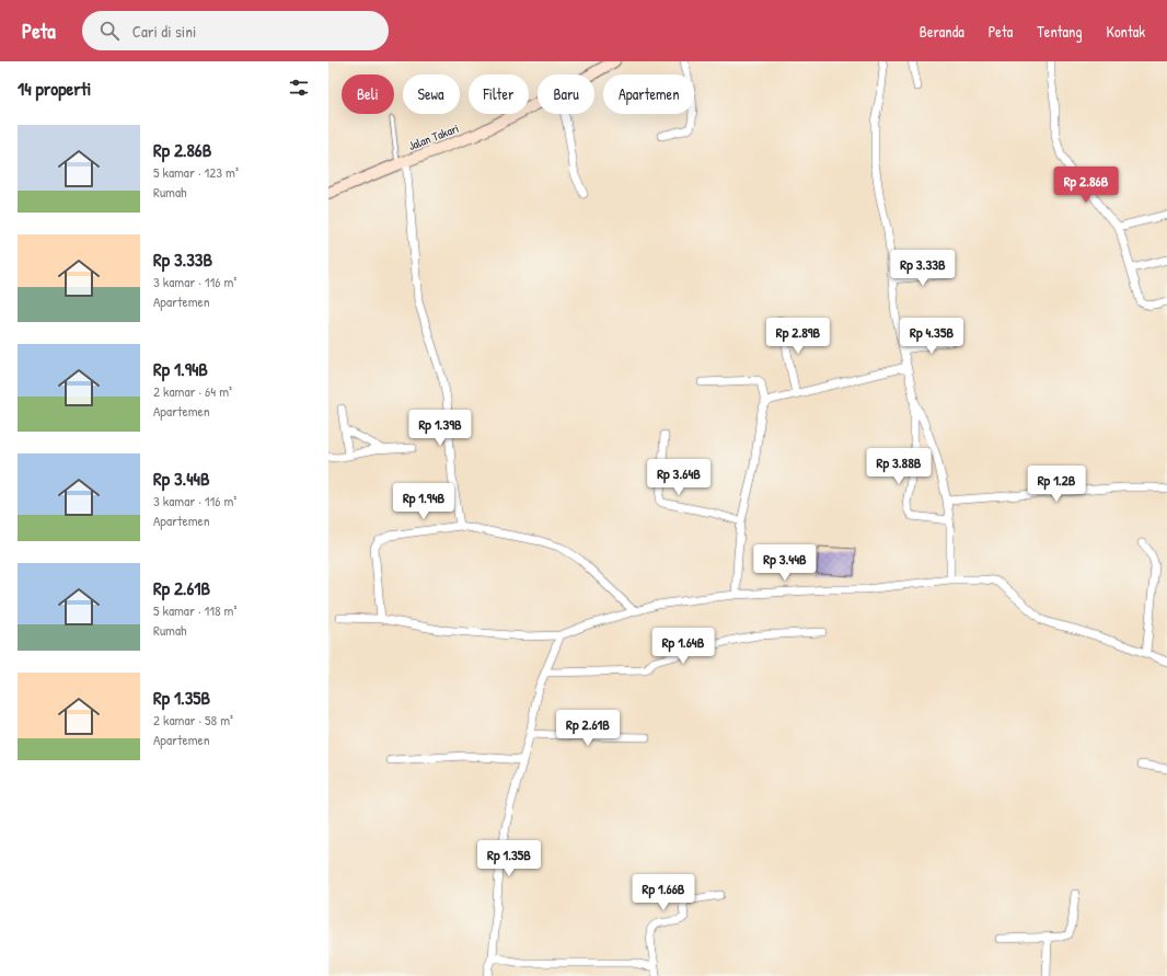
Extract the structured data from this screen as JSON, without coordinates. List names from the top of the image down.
{
  "streets": {
    "street": ["Jalan Takari"]
  },
  "page": {
    "header": "Peta",
    "search": "Cari di sini",
    "nav": [
      "Beranda",
      "Peta",
      "Tentang",
      "Kontak"
    ],
    "heading": "14 properti",
    "chip": [
      "Beli",
      "Sewa",
      "Filter",
      "Baru",
      "Apartemen"
    ],
    "list": [
      {
        "name": "Rp 2.86B",
        "note": "5 kamar · 123 m² · Rumah"
      },
      {
        "name": "Rp 3.33B",
        "note": "3 kamar · 116 m² · Apartemen"
      },
      {
        "name": "Rp 1.94B",
        "note": "2 kamar · 64 m² · Apartemen"
      },
      {
        "name": "Rp 3.44B",
        "note": "3 kamar · 116 m² · Apartemen"
      },
      {
        "name": "Rp 2.61B",
        "note": "5 kamar · 118 m² · Rumah"
      },
      {
        "name": "Rp 1.35B",
        "note": "2 kamar · 58 m² · Apartemen"
      }
    ],
    "price": [
      "Rp 2.86B",
      "Rp 3.33B",
      "Rp 2.89B",
      "Rp 4.35B",
      "Rp 1.39B",
      "Rp 3.88B",
      "Rp 3.64B",
      "Rp 1.2B",
      "Rp 1.94B",
      "Rp 3.44B",
      "Rp 1.64B",
      "Rp 2.61B",
      "Rp 1.35B",
      "Rp 1.66B"
    ]
  }
}
